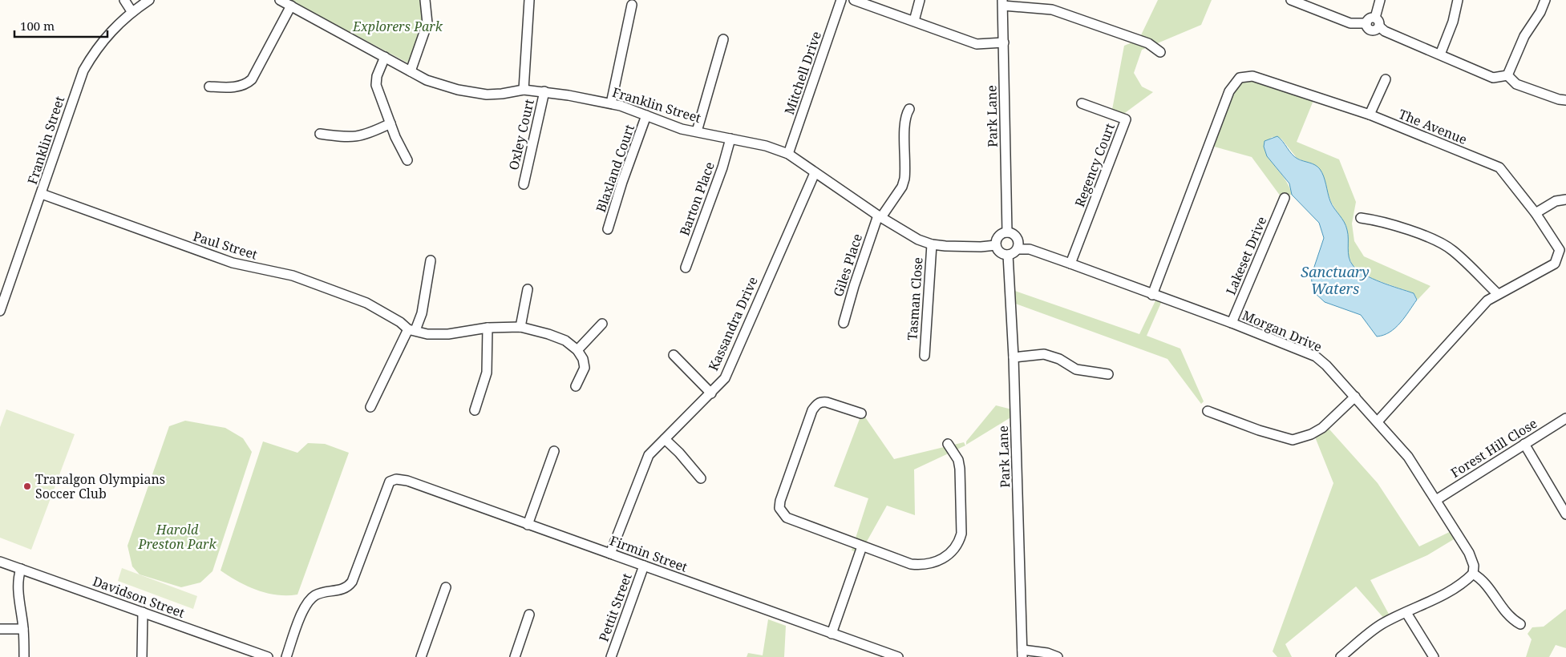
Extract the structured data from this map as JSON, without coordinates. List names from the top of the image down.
{
  "streets": {
    "street": [
      "Mitchell Drive",
      "Franklin Street",
      "Park Lane",
      "The Avenue",
      "Oxley Court",
      "Regency Court",
      "Blaxland Court",
      "Barton Place",
      "Paul Street",
      "Lakeset Drive",
      "Giles Place",
      "Tasman Close",
      "Kassandra Drive",
      "Morgan Drive",
      "Forest Hill Close",
      "Firmin Street",
      "Davidson Street",
      "Pettit Street"
    ]
  },
  "crossings": [
    ["Mitchell Drive", "Franklin Street"],
    ["Franklin Street", "Park Lane"],
    ["Franklin Street", "Oxley Court"],
    ["Franklin Street", "Blaxland Court"],
    ["Franklin Street", "Barton Place"],
    ["Franklin Street", "Paul Street"],
    ["Franklin Street", "Giles Place"],
    ["Franklin Street", "Tasman Close"],
    ["Franklin Street", "Kassandra Drive"],
    ["Franklin Street", "Morgan Drive"],
    ["Park Lane", "Morgan Drive"],
    ["The Avenue", "Morgan Drive"],
    ["Regency Court", "Morgan Drive"],
    ["Lakeset Drive", "Morgan Drive"],
    ["Kassandra Drive", "Firmin Street"],
    ["Morgan Drive", "Forest Hill Close"],
    ["Firmin Street", "Pettit Street"]
  ],
  "water": ["Sanctuary Waters"],
  "parks": ["Explorers Park", "Harold Preston Park"],
  "places": ["Traralgon Olympians Soccer Club"],
  "scale_bar": "100 m"
}
